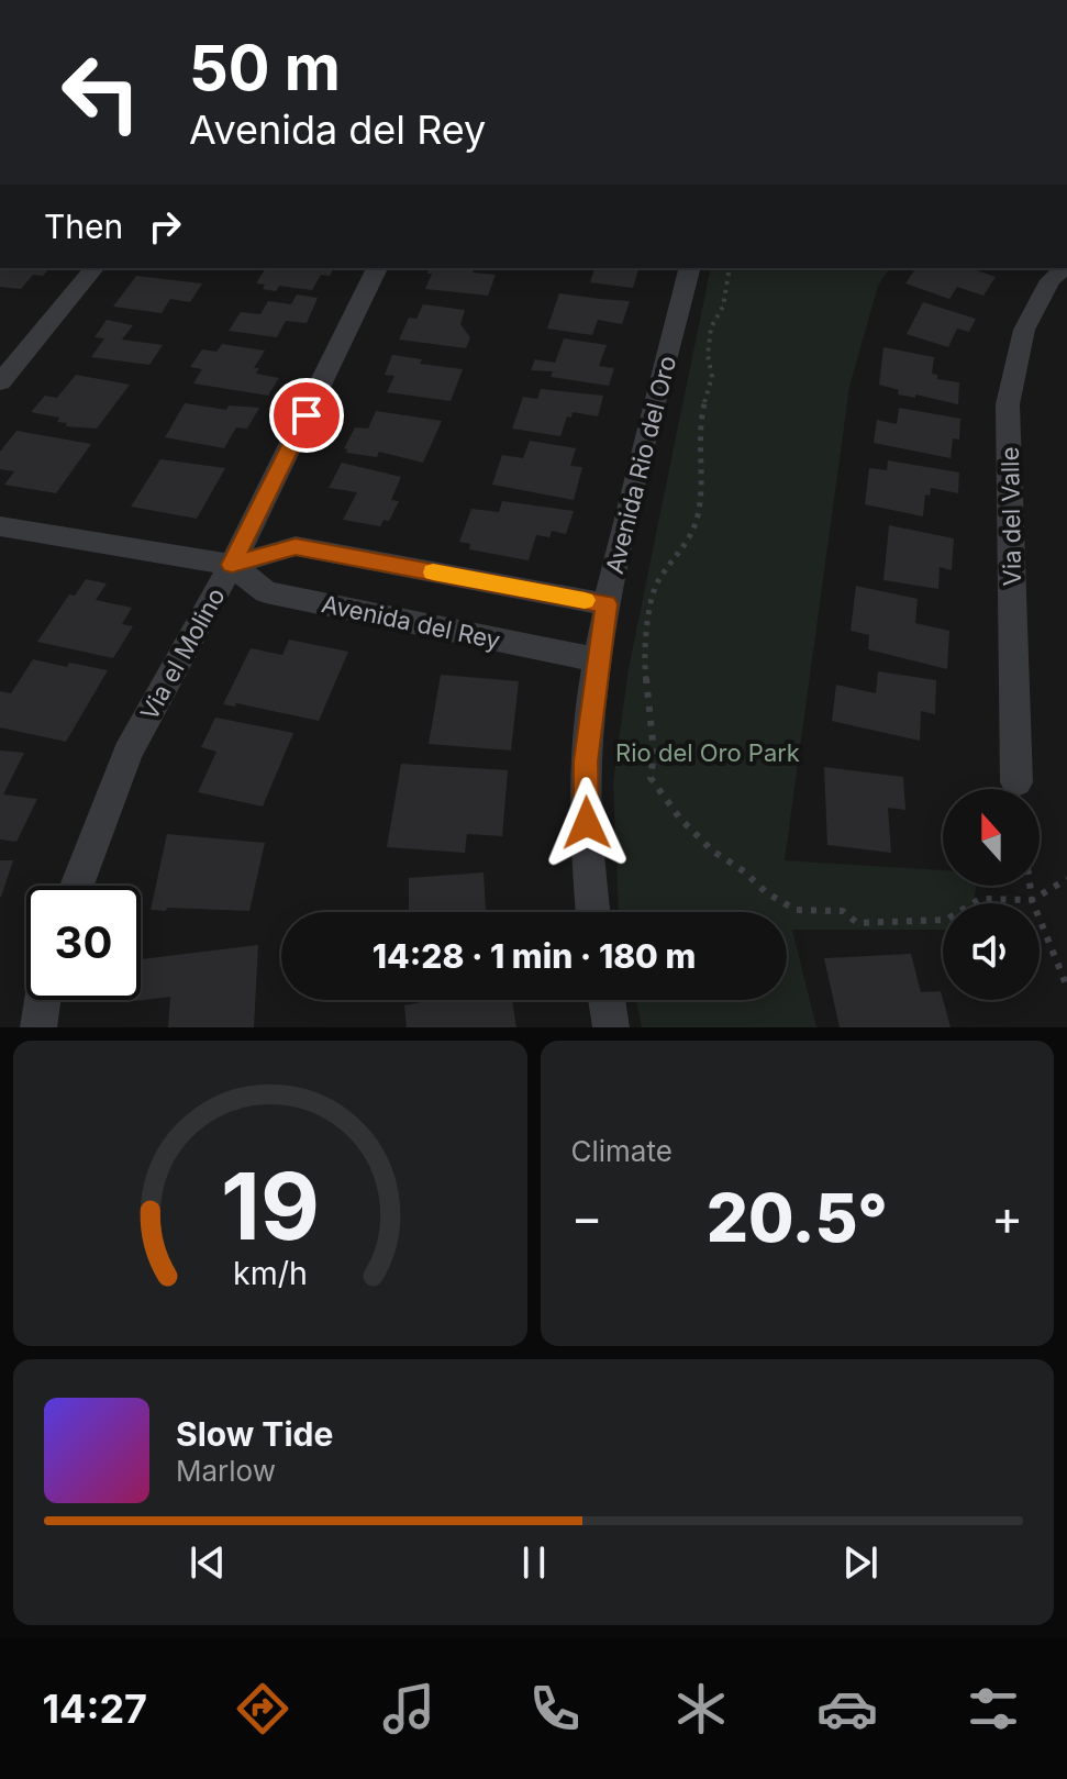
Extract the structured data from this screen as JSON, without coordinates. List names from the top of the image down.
{
  "streets": {
    "street": [
      "Avenida Rio del Oro",
      "Via del Valle",
      "Avenida del Rey",
      "Via el Molino"
    ]
  },
  "crossings": [
    ["Avenida Rio del Oro", "Avenida del Rey"],
    ["Avenida del Rey", "Via el Molino"]
  ],
  "parks": ["Rio del Oro Park"],
  "north": "top",
  "page": {
    "turn": ["50 m", "Avenida del Rey"],
    "then": "Then",
    "limit": "30",
    "trip": "14:28 · 1 min · 180 m",
    "tile": "Climate",
    "heat": ["−", "20.5°", "+"],
    "song": ["Slow Tide", "Marlow"],
    "tabs": "14:27",
    "gauge": ["19", "km/h"]
  }
}
